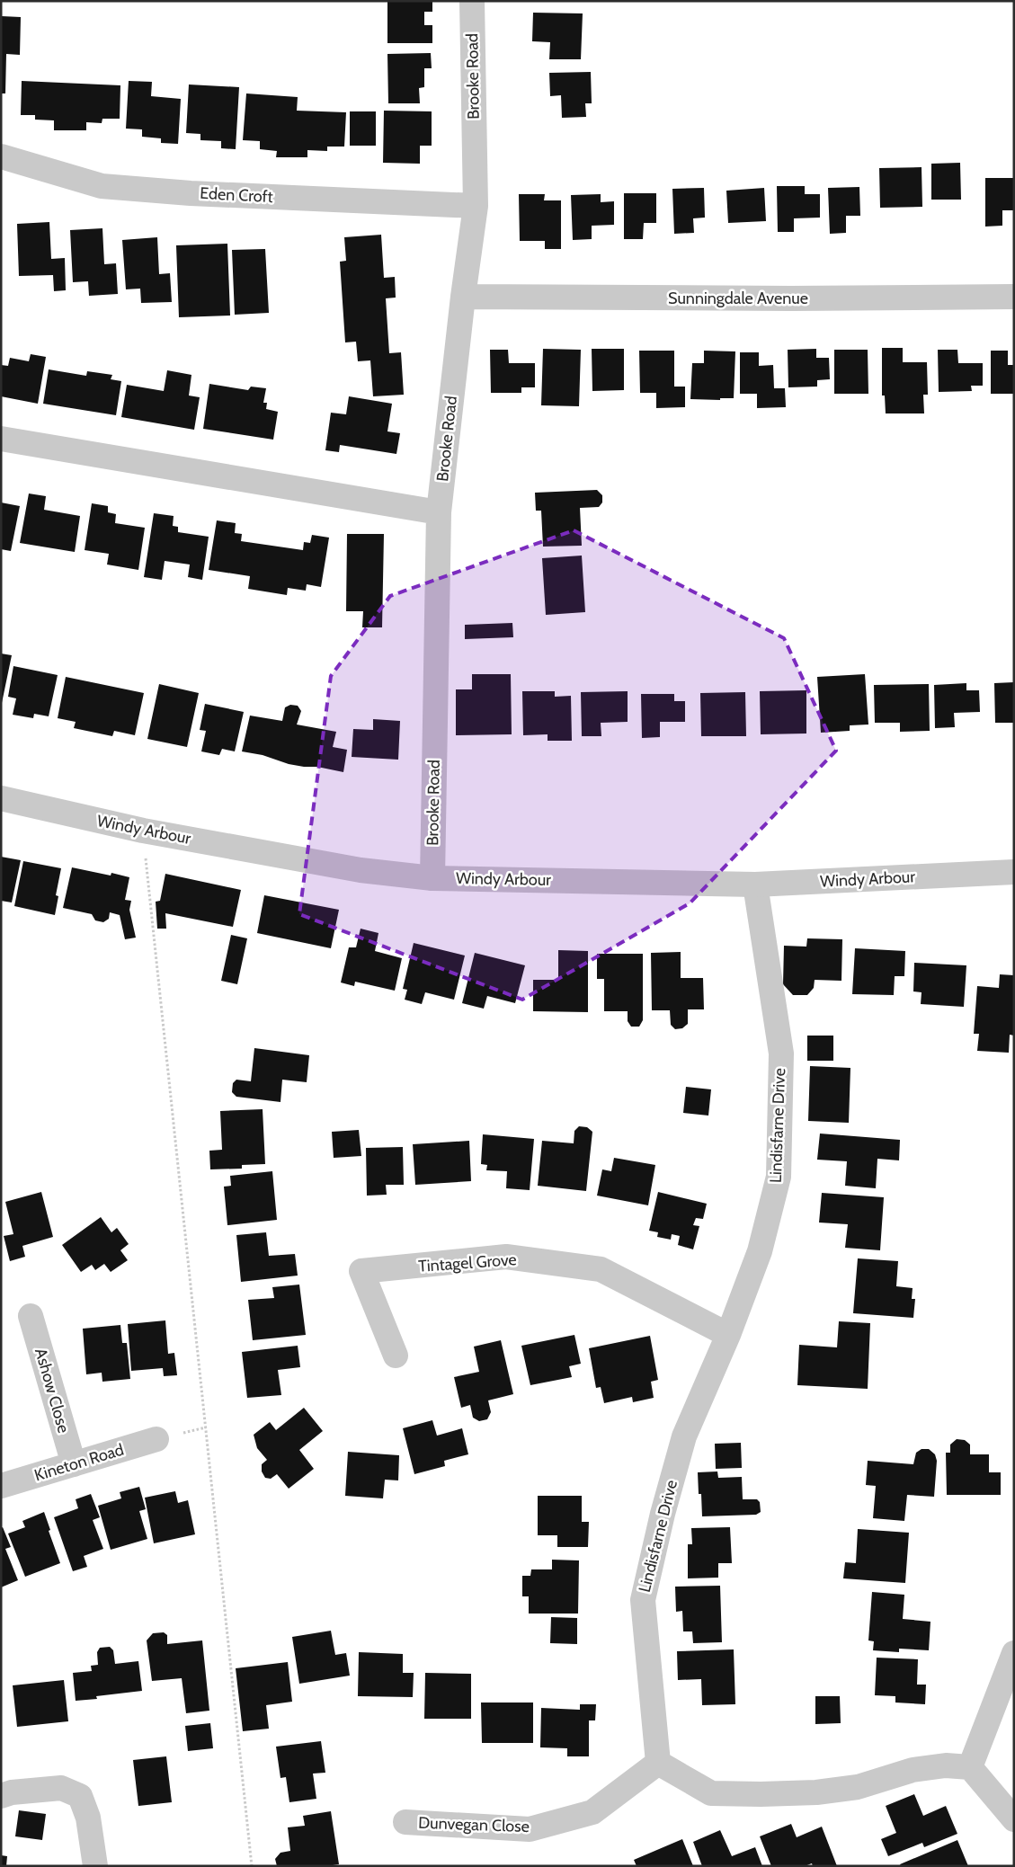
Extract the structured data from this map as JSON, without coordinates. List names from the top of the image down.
{
  "streets": {
    "street": [
      "Brooke Road",
      "Eden Croft",
      "Sunningdale Avenue",
      "Windy Arbour",
      "Lindisfarne Drive",
      "Tintagel Grove",
      "Ashow Close",
      "Kineton Road",
      "Dunvegan Close"
    ]
  },
  "crossings": [
    ["Brooke Road", "Eden Croft"],
    ["Brooke Road", "Sunningdale Avenue"],
    ["Brooke Road", "Windy Arbour"],
    ["Windy Arbour", "Lindisfarne Drive"],
    ["Lindisfarne Drive", "Tintagel Grove"],
    ["Lindisfarne Drive", "Dunvegan Close"],
    ["Ashow Close", "Kineton Road"]
  ]
}
